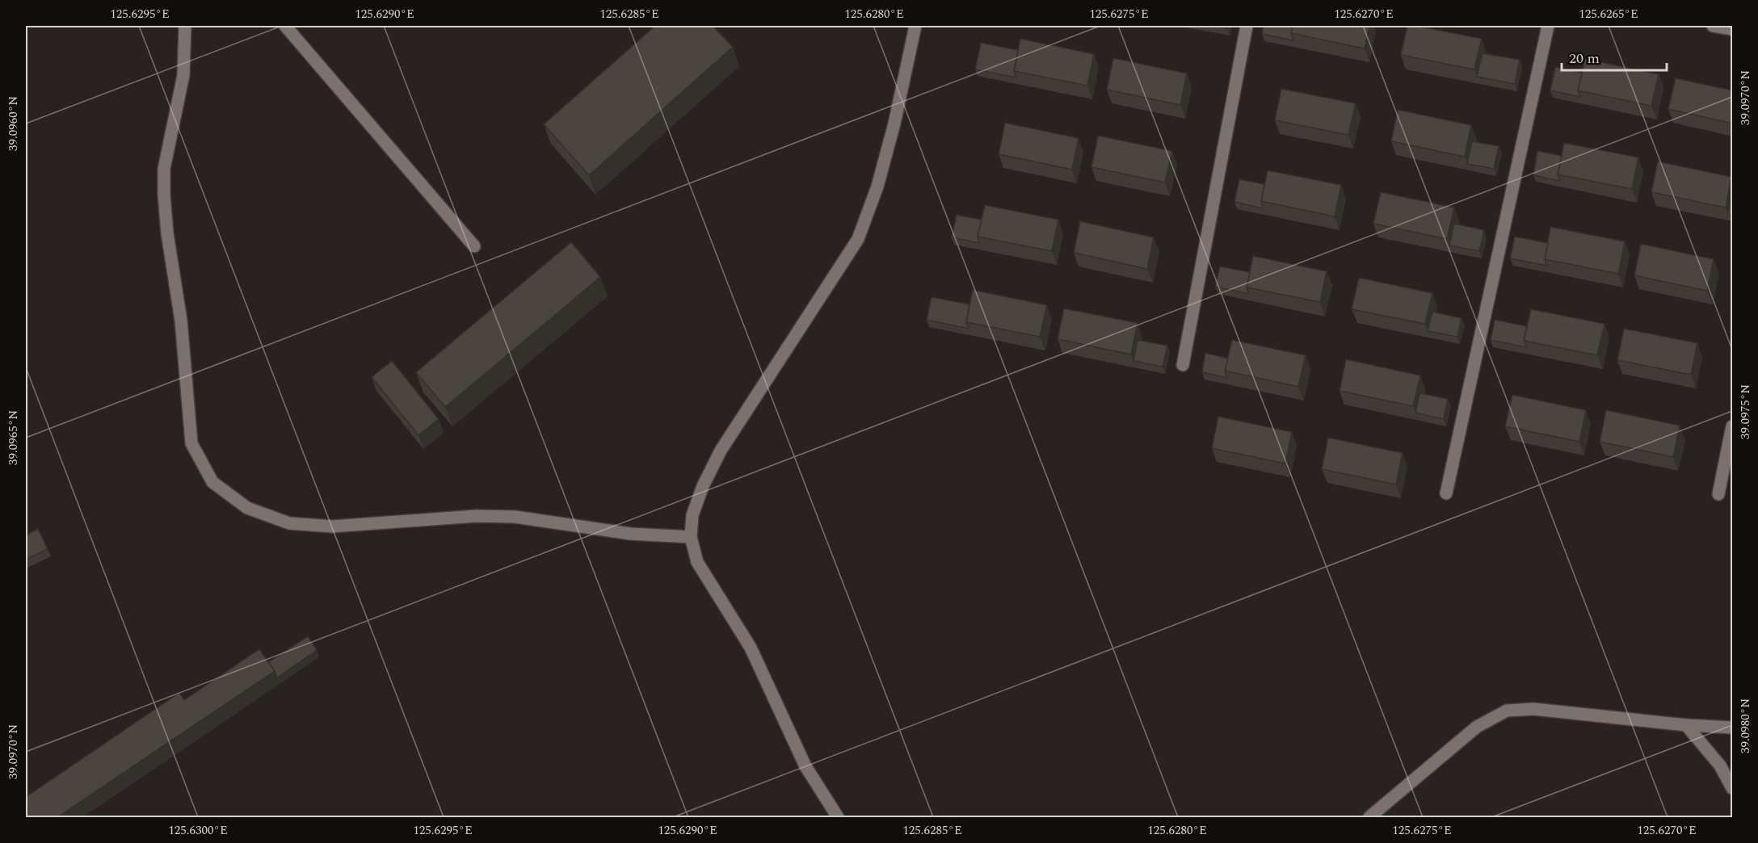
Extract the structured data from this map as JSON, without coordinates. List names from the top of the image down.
{
  "scale_bar": "20 m",
  "coordinates": [
    "125.6295°E",
    "125.6290°E",
    "125.6285°E",
    "125.6280°E",
    "125.6275°E",
    "125.6270°E",
    "125.6265°E",
    "39.0970°N",
    "39.0960°N",
    "39.0975°N",
    "39.0965°N",
    "39.0980°N",
    "125.6300°E"
  ]
}
